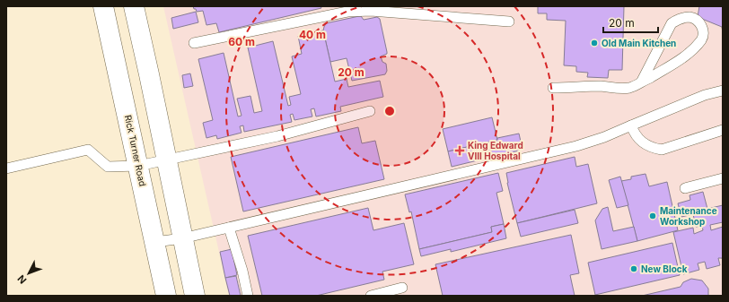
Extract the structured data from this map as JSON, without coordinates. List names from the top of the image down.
{
  "streets": {
    "main road": ["Rick Turner Road"]
  },
  "places": {
    "other": ["Old Main Kitchen", "Maintenance Workshop", "New Block"],
    "health": ["King Edward VIII Hospital"]
  },
  "scale_bar": "20 m",
  "north": "bottom left",
  "rings": ["40 m", "60 m", "20 m"]
}
